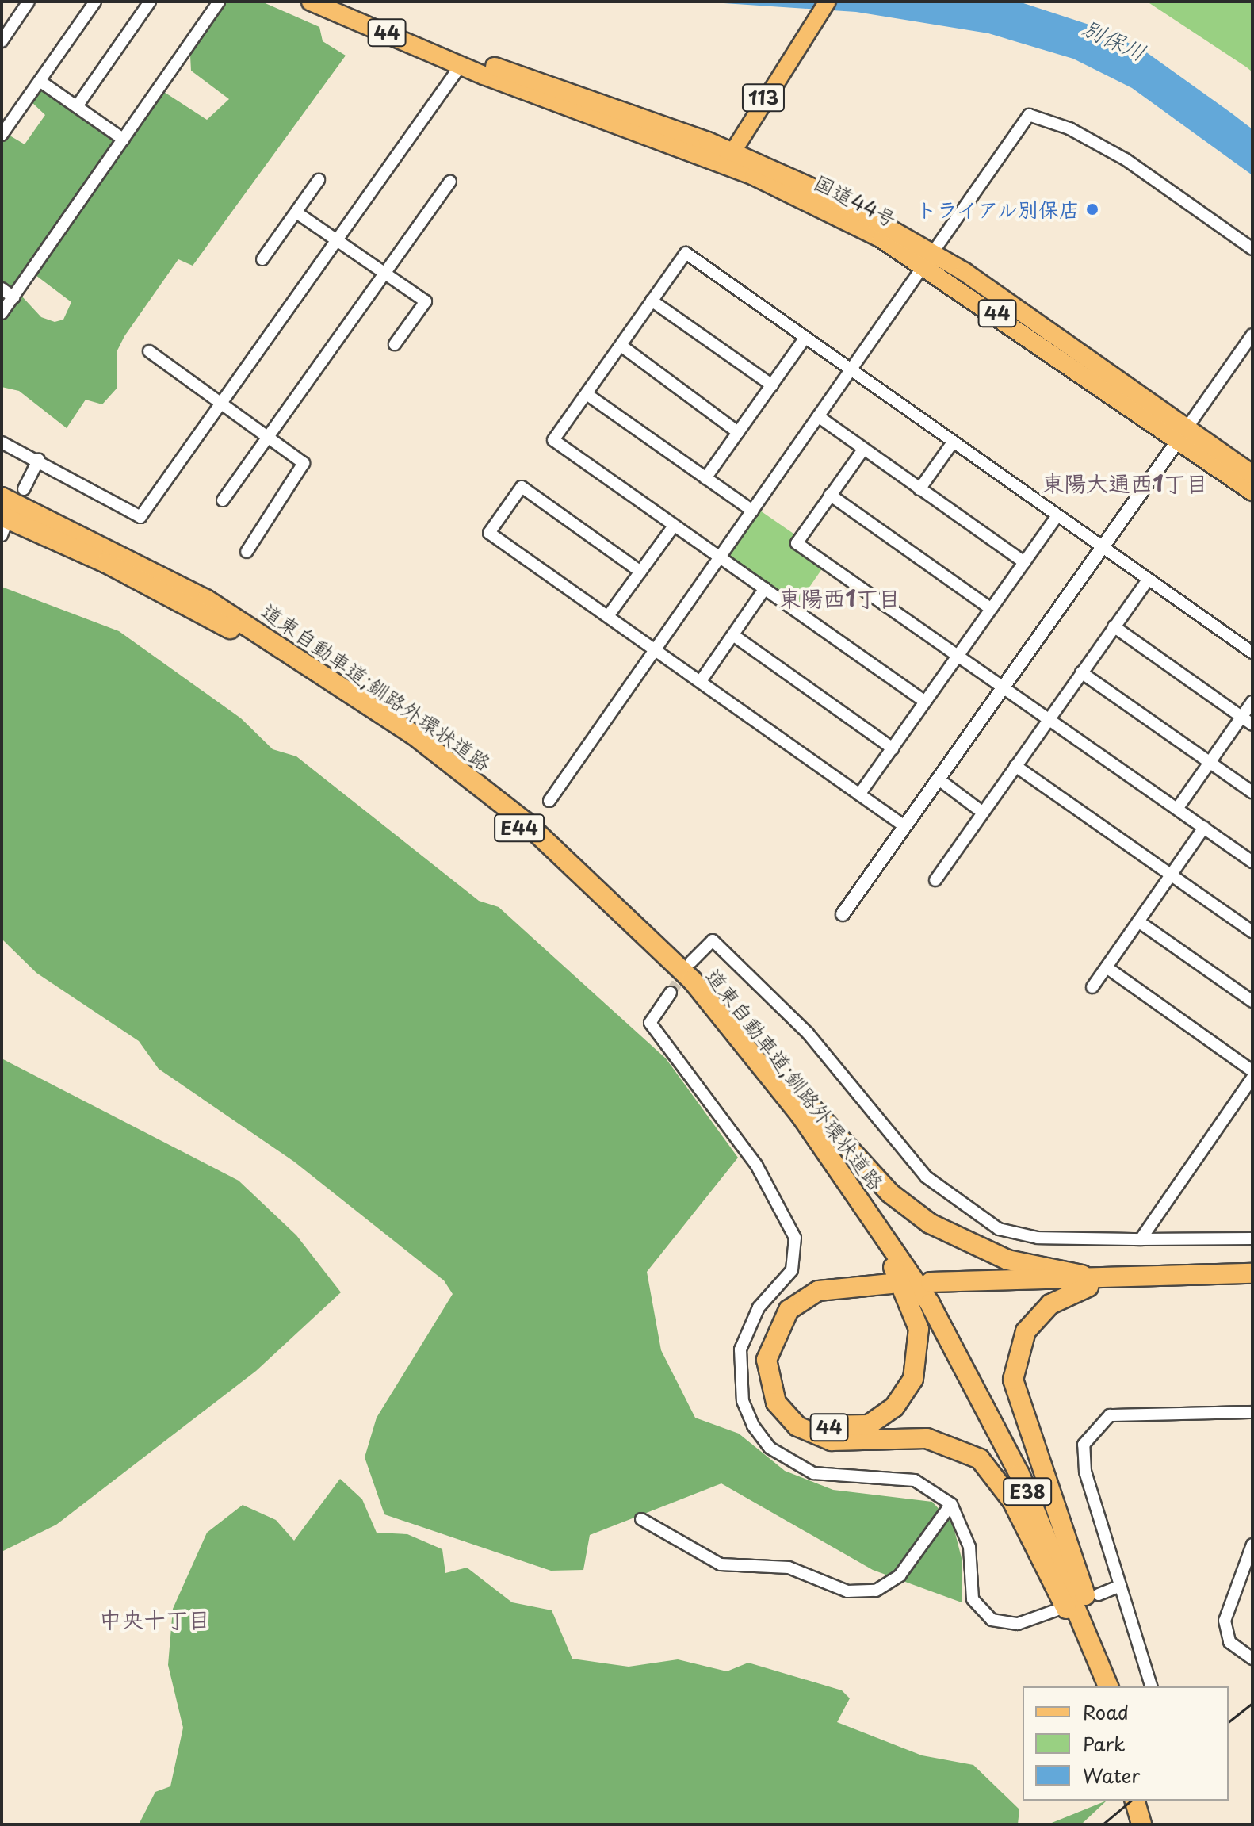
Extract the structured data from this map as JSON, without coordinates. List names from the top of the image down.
{
  "streets": {
    "highway": [
      "44",
      "国道44号",
      "道東自動車道;釧路外環状道路",
      "E44",
      "E38"
    ],
    "main road": ["113"]
  },
  "crossings": [
    ["44", "道東自動車道;釧路外環状道路"],
    ["113", "国道44号"]
  ],
  "districts": ["東陽大通西1丁目", "東陽西1丁目", "中央十丁目"],
  "water": ["別保川"],
  "places": ["トライアル別保店"],
  "legend": ["Road", "Park", "Water"]
}
